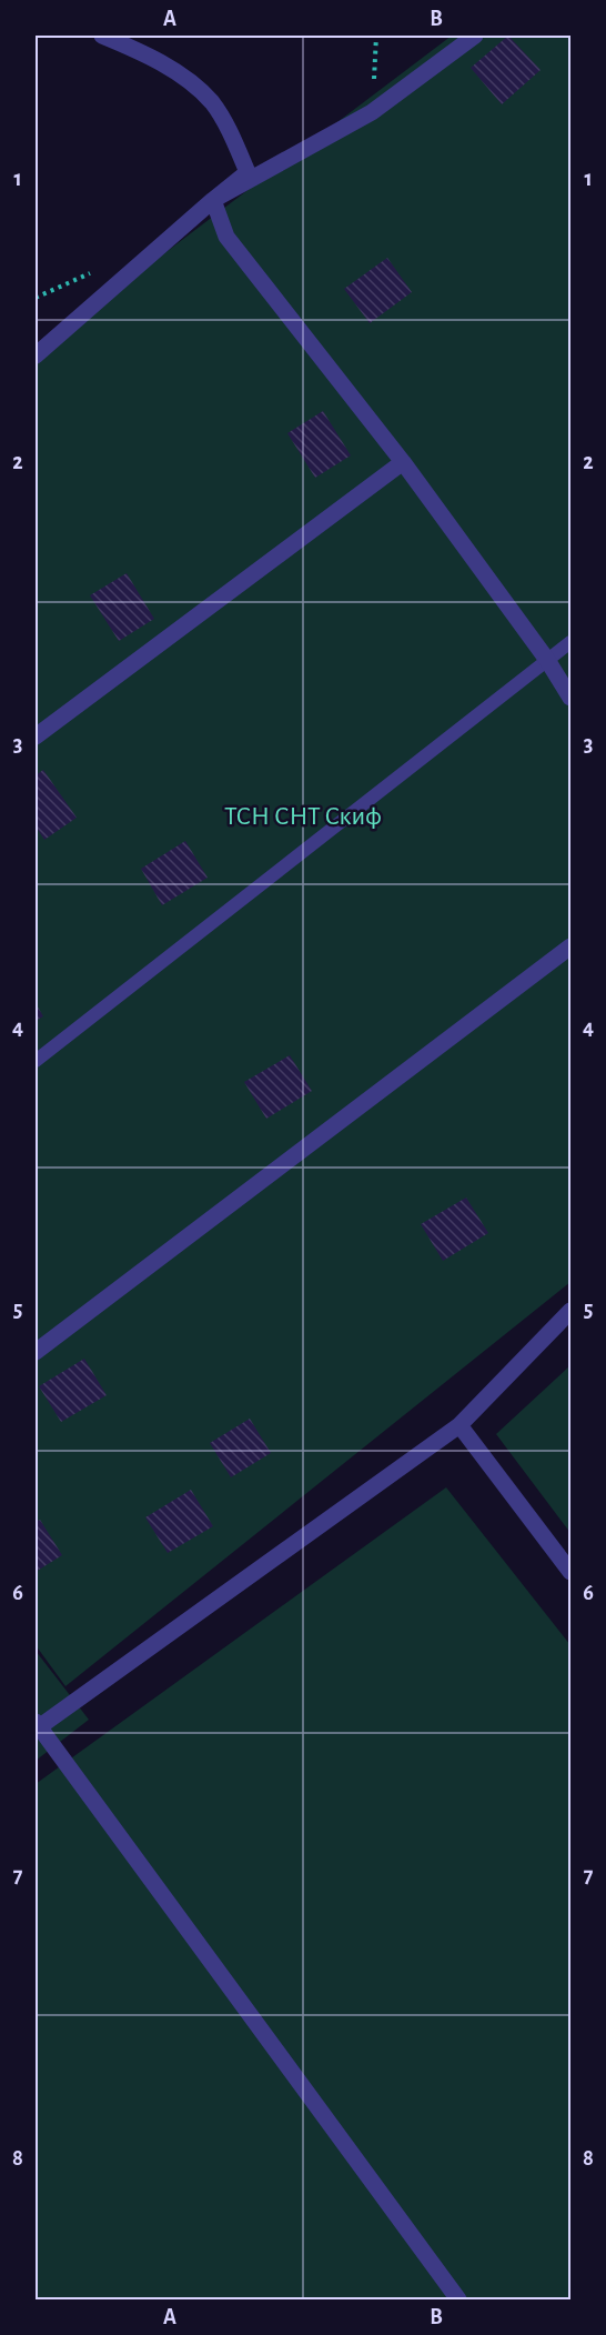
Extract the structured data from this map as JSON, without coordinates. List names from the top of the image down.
{
  "parks": ["ТСН СНТ Скиф"],
  "grid": {
    "columns": ["A", "B"],
    "rows": [
      "1",
      "2",
      "3",
      "4",
      "5",
      "6",
      "7",
      "8"
    ]
  }
}
